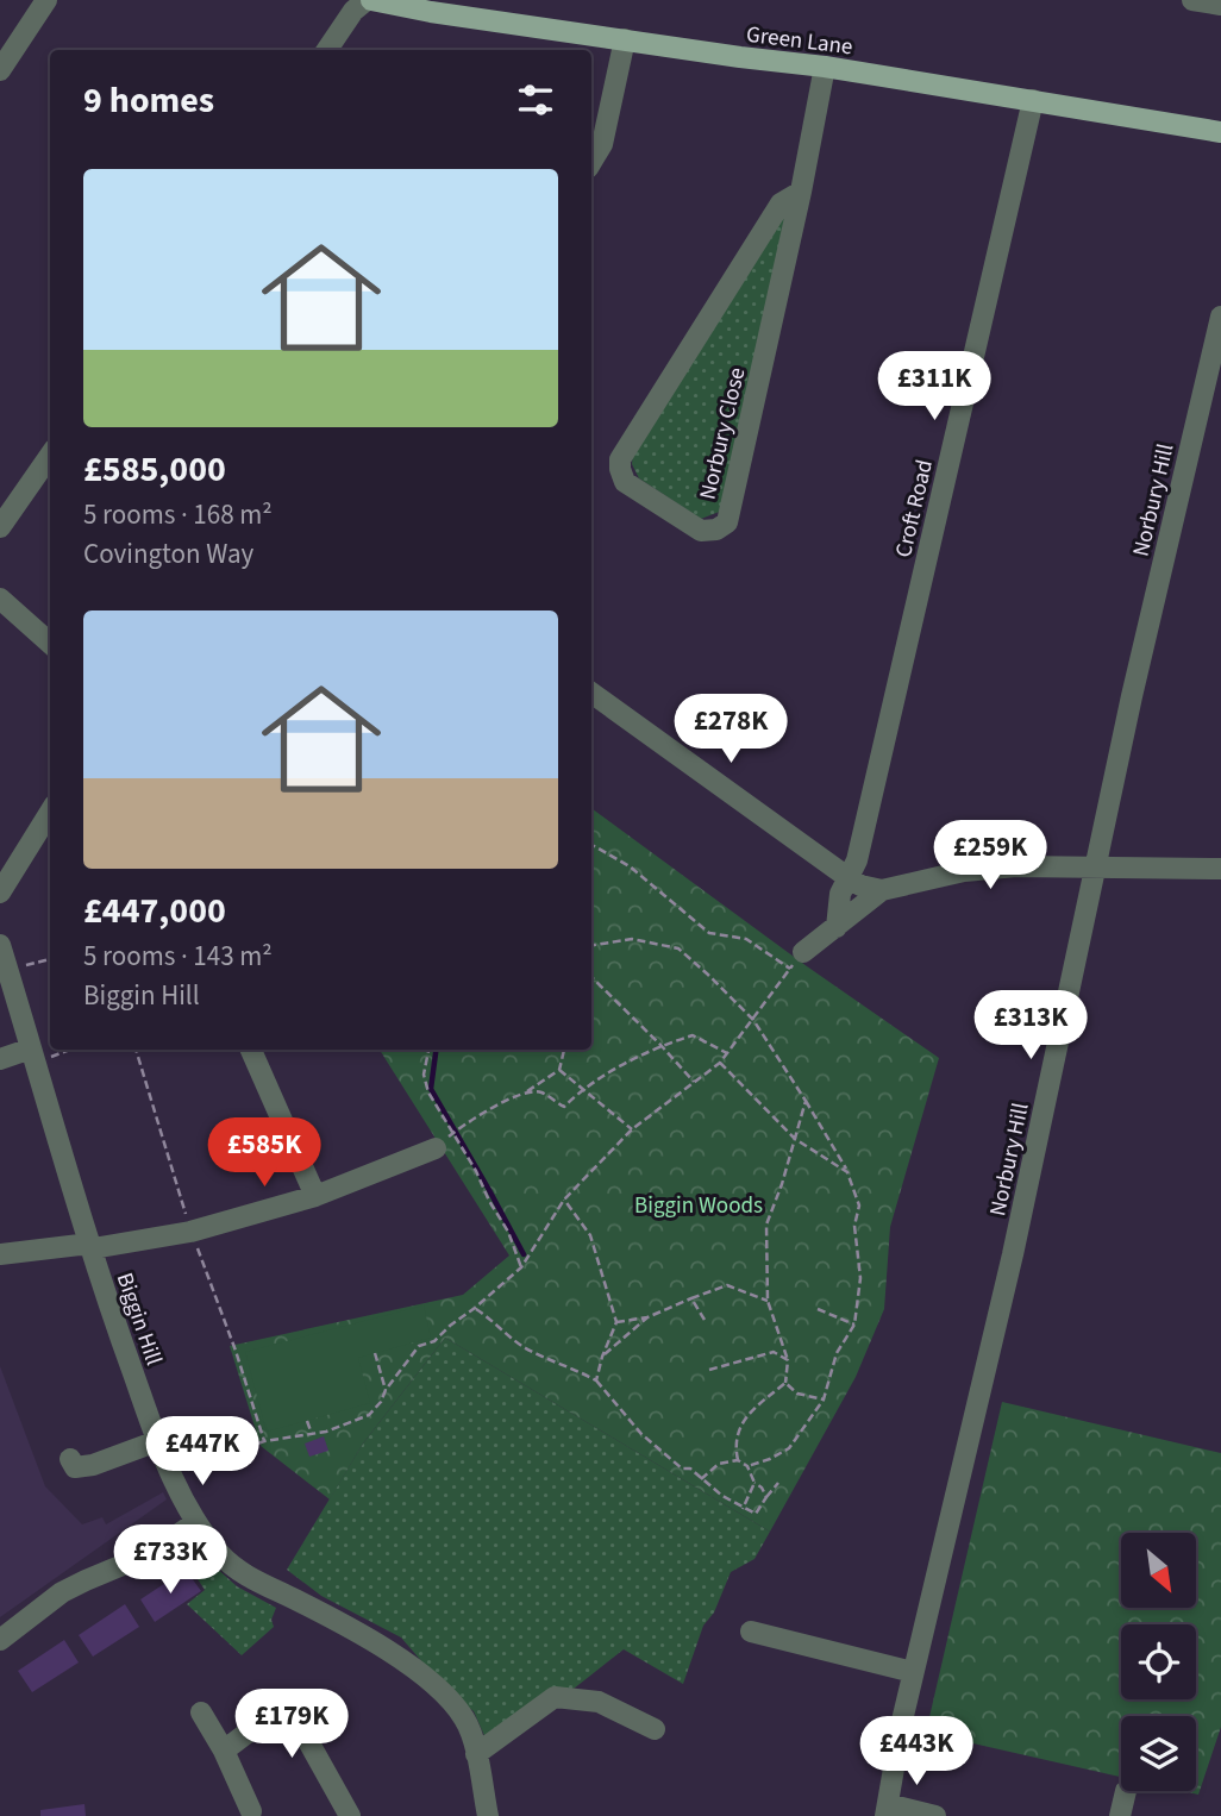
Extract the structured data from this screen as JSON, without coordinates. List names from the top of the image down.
{
  "streets": {
    "main road": ["Green Lane"],
    "street": [
      "Norbury Close",
      "Norbury Hill",
      "Croft Road",
      "Biggin Hill"
    ]
  },
  "crossings": [
    ["Green Lane", "Norbury Close"],
    ["Green Lane", "Croft Road"]
  ],
  "parks": ["Biggin Woods"],
  "north": "bottom right",
  "page": {
    "heading": "9 homes",
    "list": [
      {
        "name": "£585,000",
        "note": "5 rooms · 168 m² · Covington Way"
      },
      {
        "name": "£447,000",
        "note": "5 rooms · 143 m² · Biggin Hill"
      }
    ],
    "price": [
      "£311K",
      "£278K",
      "£259K",
      "£313K",
      "£585K",
      "£447K",
      "£733K",
      "£179K",
      "£443K"
    ]
  }
}
